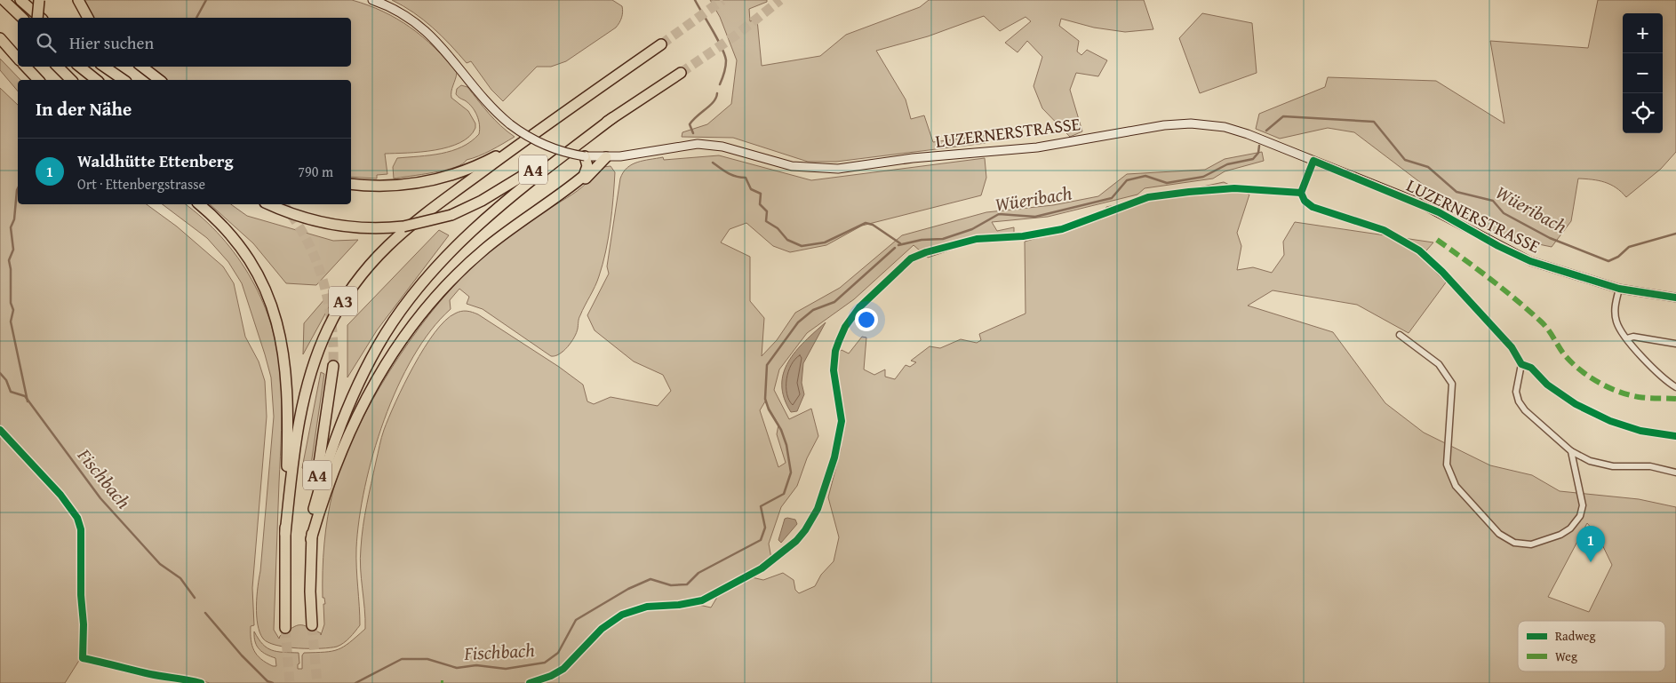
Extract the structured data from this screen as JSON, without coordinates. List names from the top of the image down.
{
  "streets": {
    "highway": ["A4", "A3"],
    "main road": ["LUZERNERSTRASSE"]
  },
  "crossings": [
    ["A4", "A3"]
  ],
  "water": ["Wüeribach", "Fischbach"],
  "legend": ["Radweg", "Weg"],
  "page": {
    "map_buttons": ["+", "−"],
    "search": "Hier suchen",
    "heading": "In der Nähe",
    "list": [
      {
        "mark": "1",
        "name": "Waldhütte Ettenberg",
        "note": "Ort · Ettenbergstrasse",
        "value": "790 m"
      }
    ],
    "pins": "1"
  }
}
